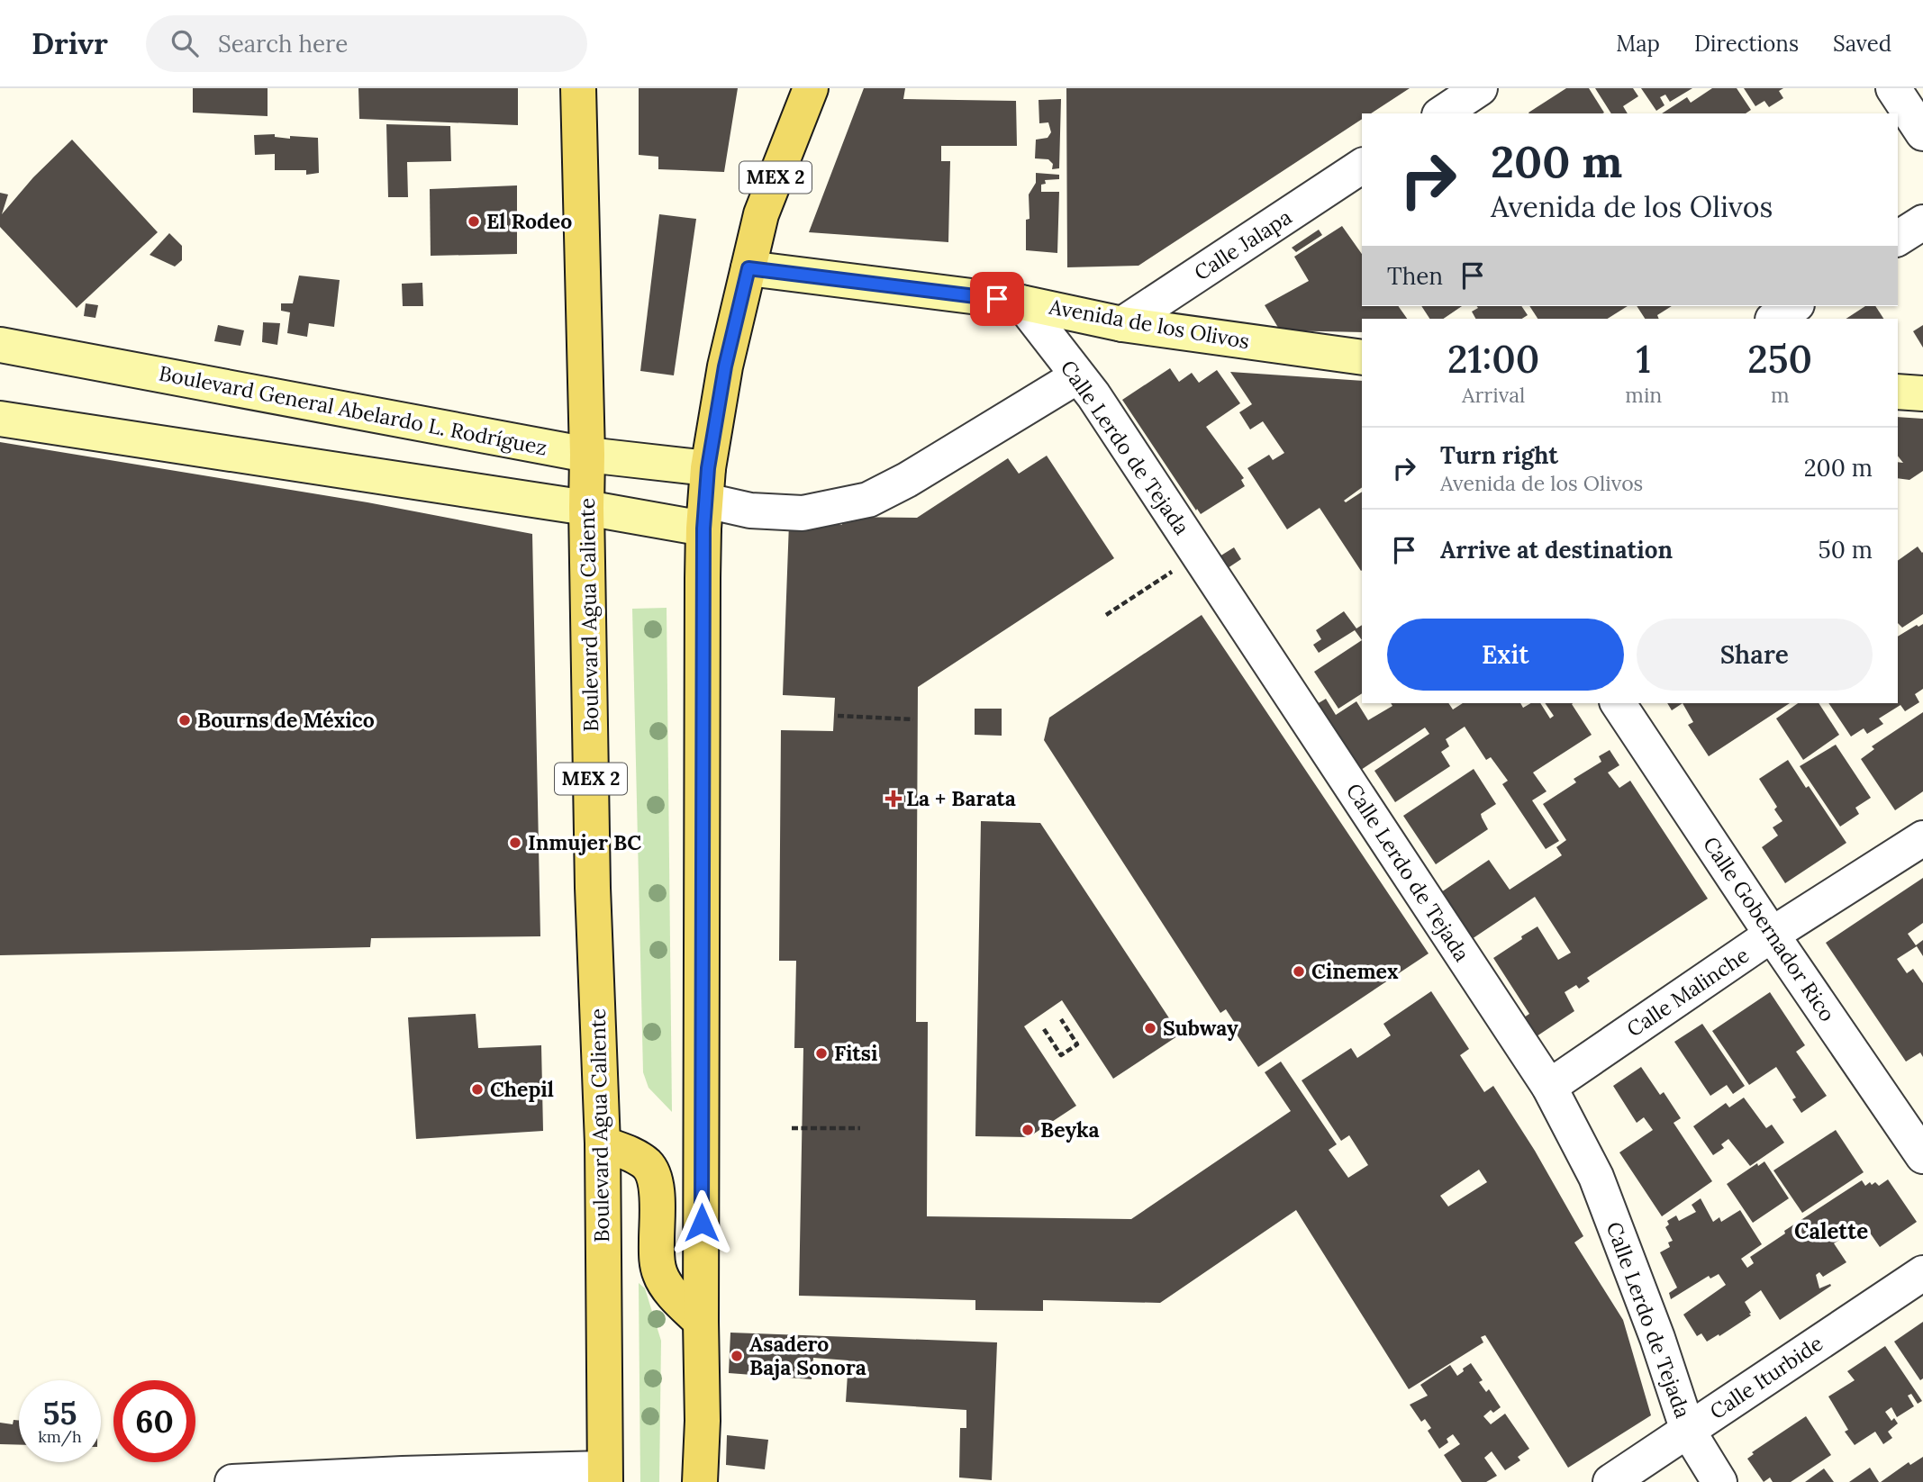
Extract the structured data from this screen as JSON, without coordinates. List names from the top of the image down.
{
  "streets": {
    "main road": [
      "MEX 2",
      "Avenida de los Olivos",
      "Boulevard General Abelardo L. Rodríguez",
      "Boulevard Agua Caliente"
    ],
    "street": [
      "Calle Jalapa",
      "Calle Lerdo de Tejada",
      "Calle Gobernador Rico",
      "Calle Malinche",
      "Calle Iturbide"
    ]
  },
  "crossings": [
    ["MEX 2", "Avenida de los Olivos"],
    ["MEX 2", "Boulevard General Abelardo L. Rodríguez"],
    ["Calle Jalapa", "Avenida de los Olivos"],
    ["Avenida de los Olivos", "Calle Lerdo de Tejada"],
    ["Boulevard General Abelardo L. Rodríguez", "Boulevard Agua Caliente"],
    ["Calle Lerdo de Tejada", "Calle Malinche"],
    ["Calle Lerdo de Tejada", "Calle Iturbide"],
    ["Calle Gobernador Rico", "Calle Malinche"]
  ],
  "districts": ["Calette"],
  "places": {
    "other": [
      "El Rodeo",
      "Bourns de México",
      "Inmujer BC",
      "Cinemex",
      "Subway",
      "Fitsi",
      "Chepil",
      "Beyka",
      "Asadero Baja Sonora"
    ],
    "health": ["La + Barata"]
  },
  "page": {
    "header": "Drivr",
    "search": "Search here",
    "nav": ["Map", "Directions", "Saved"],
    "turn": ["200 m", "Avenida de los Olivos"],
    "then": "Then",
    "eta": [
      "21:00",
      "Arrival",
      "1",
      "min",
      "250",
      "m"
    ],
    "list": [
      {
        "name": "Turn right",
        "note": "Avenida de los Olivos",
        "value": "200 m"
      },
      {
        "name": "Arrive at destination",
        "value": "50 m"
      }
    ],
    "buttons": ["Exit", "Share"],
    "speed": "55 km/h",
    "limit": "60"
  }
}
